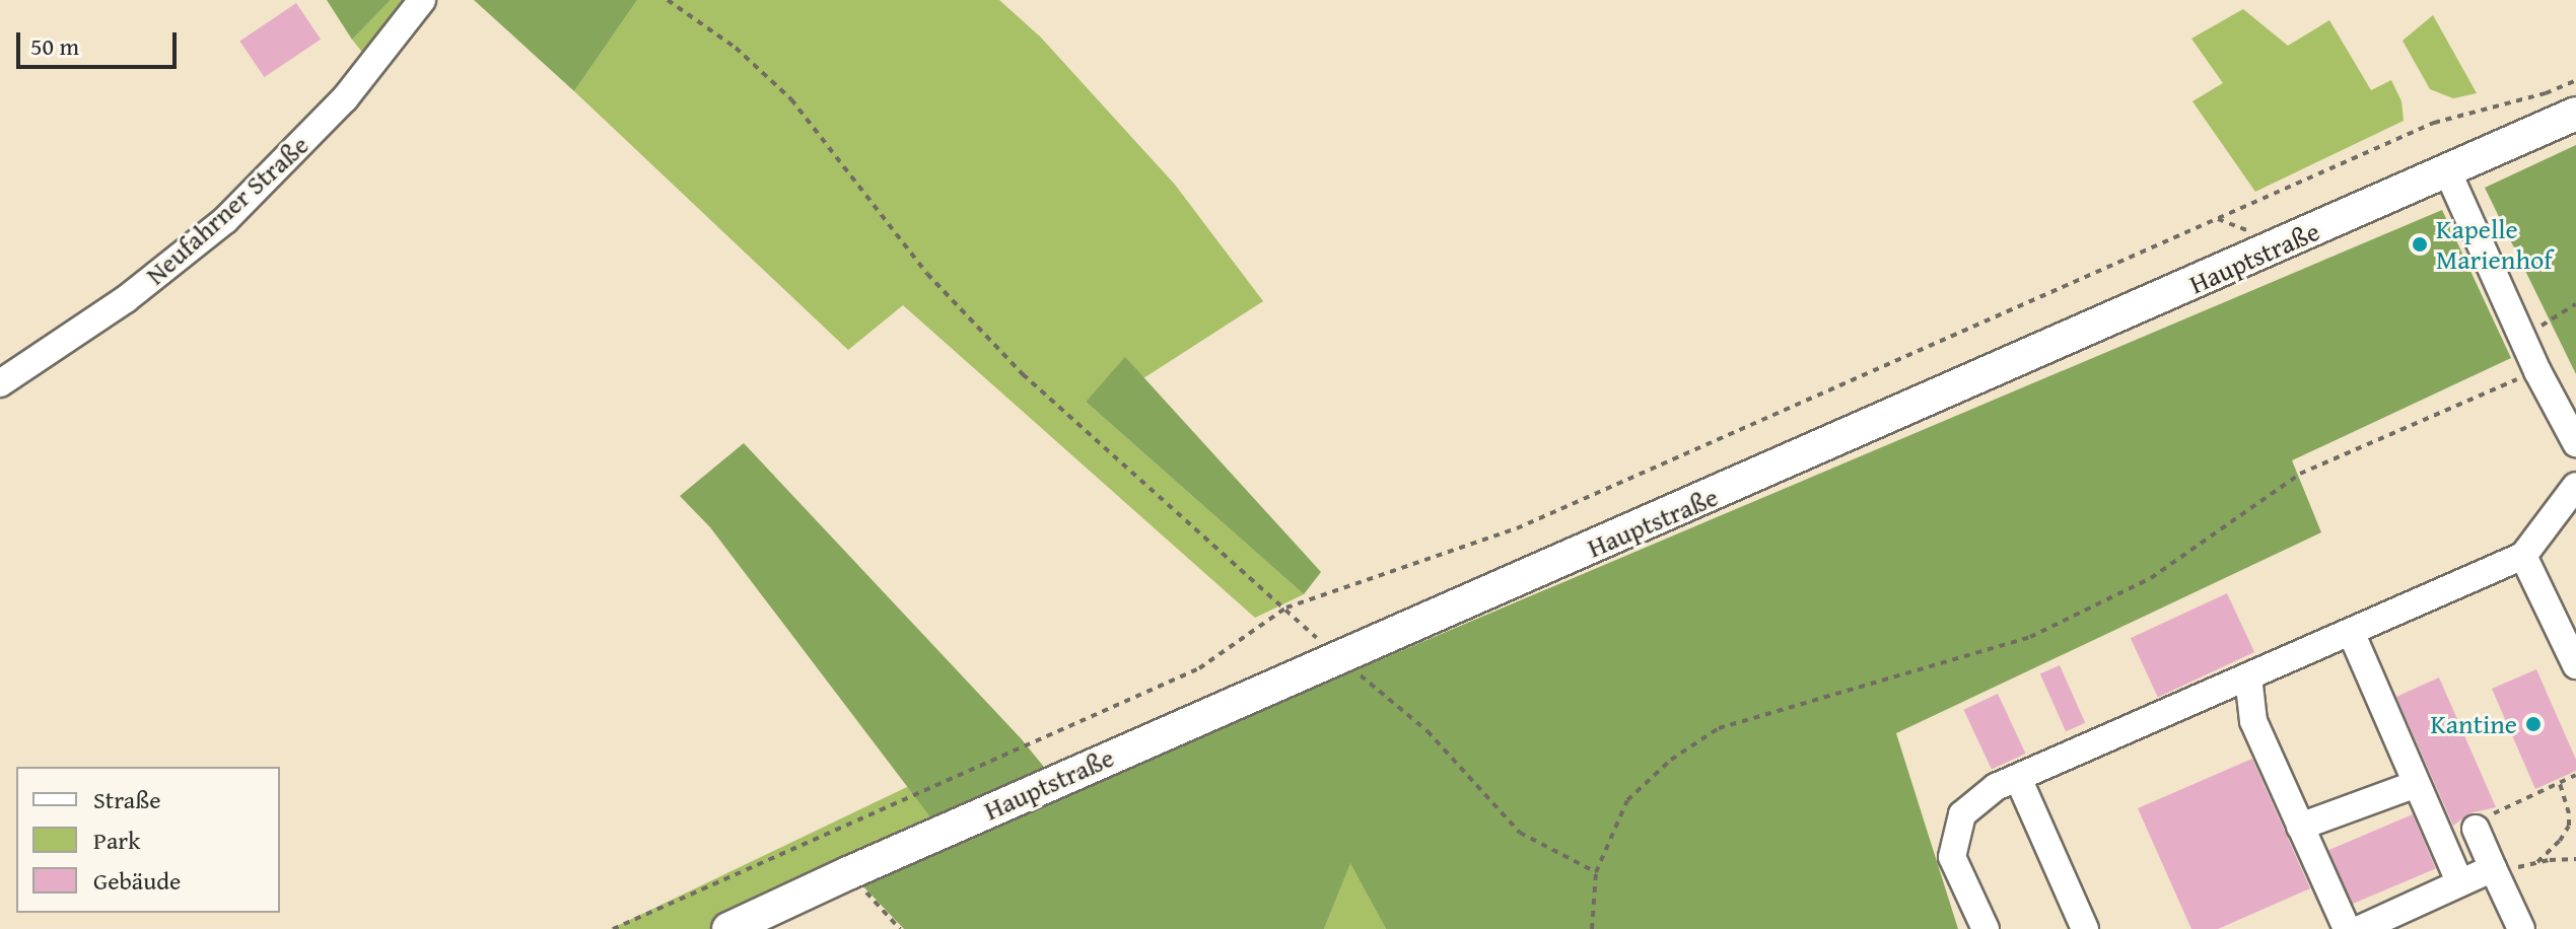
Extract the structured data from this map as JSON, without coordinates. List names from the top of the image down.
{
  "streets": {
    "main road": ["Hauptstraße"],
    "street": ["Neufahrner Straße"]
  },
  "places": ["Kapelle Marienhof", "Kantine"],
  "legend": ["Straße", "Park", "Gebäude"],
  "scale_bar": "50 m"
}
